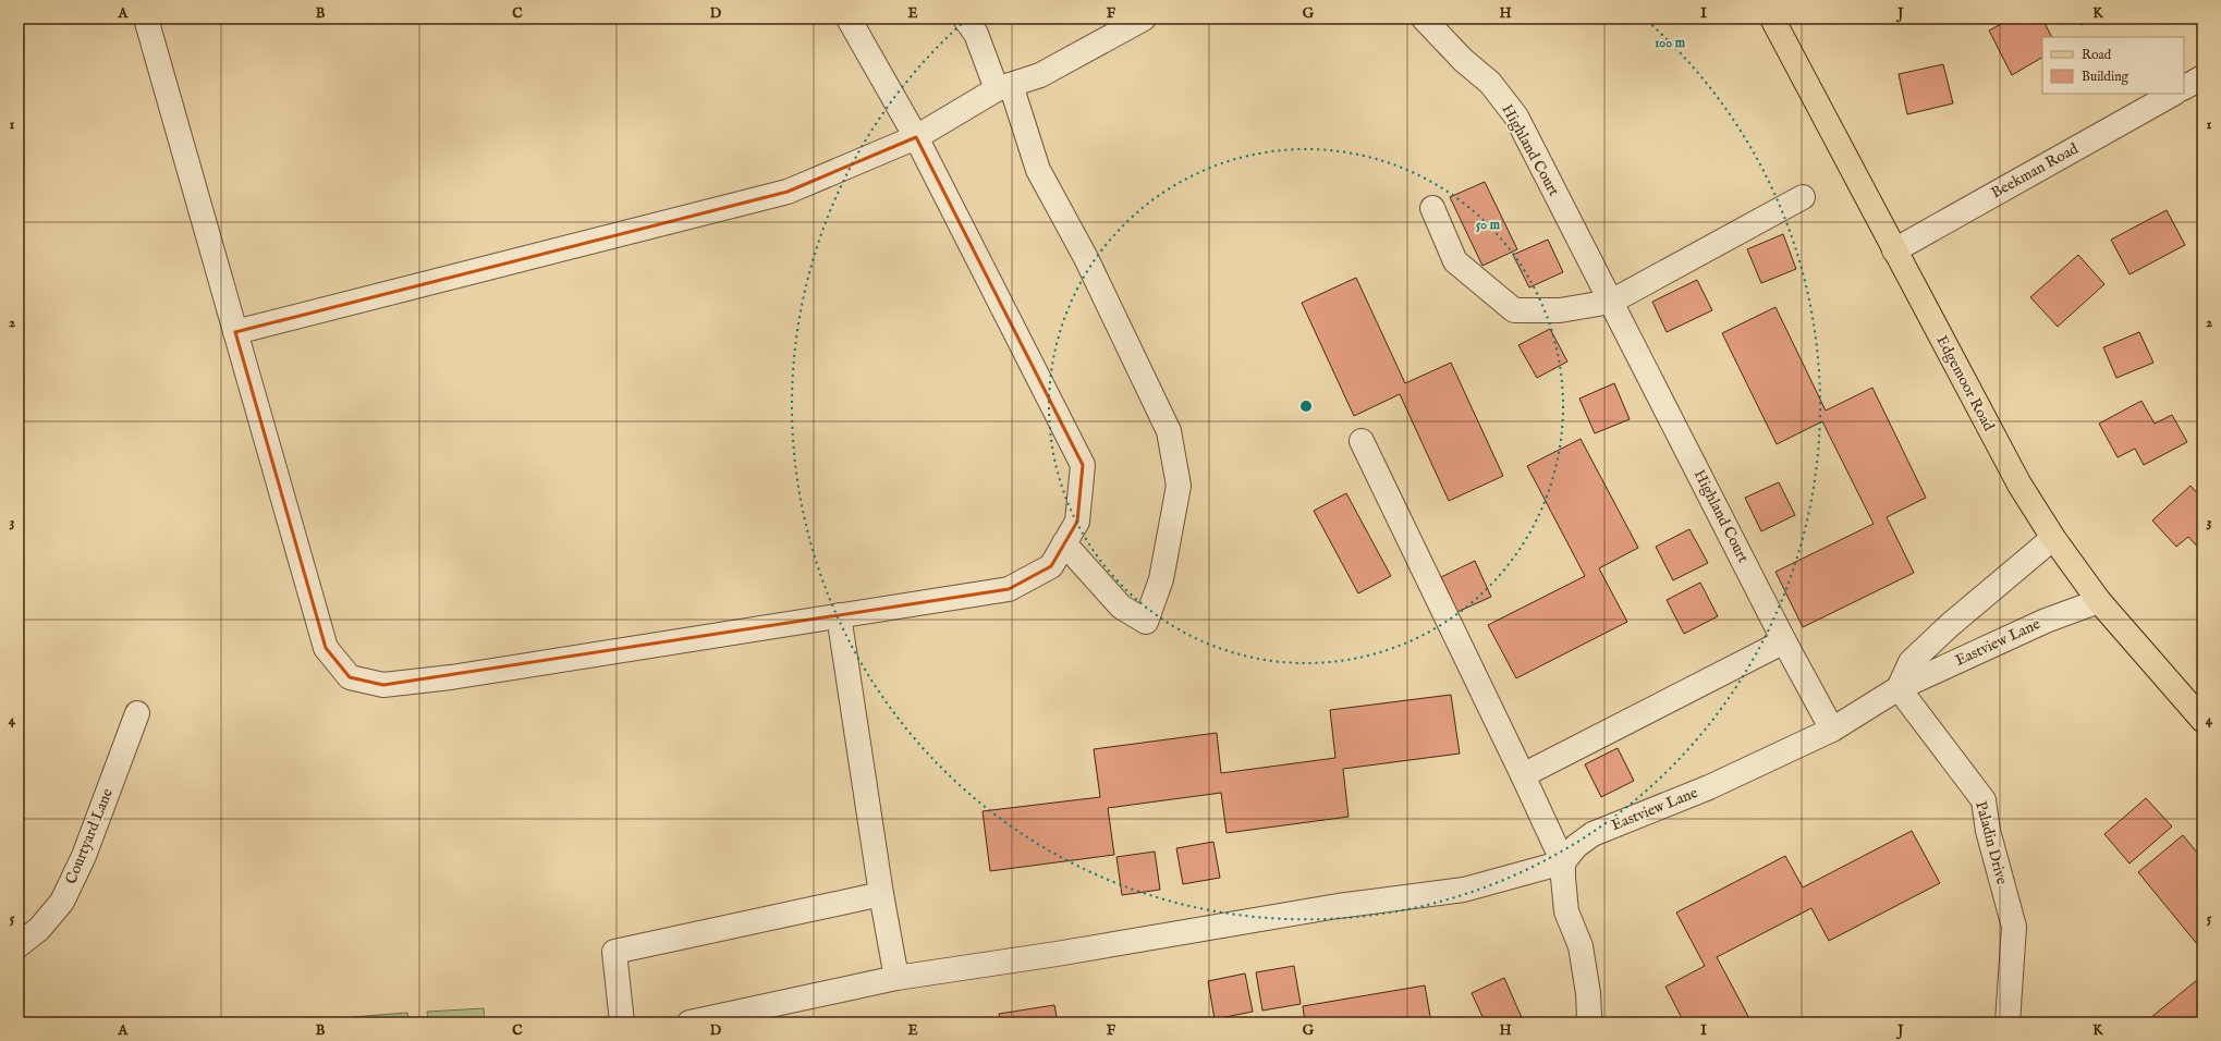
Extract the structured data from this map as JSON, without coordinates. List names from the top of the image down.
{
  "streets": {
    "main road": ["Edgemoor Road"],
    "street": [
      "Highland Court",
      "Beekman Road",
      "Eastview Lane",
      "Courtyard Lane",
      "Paladin Drive"
    ]
  },
  "crossings": [
    ["Highland Court", "Eastview Lane"],
    ["Beekman Road", "Edgemoor Road"],
    ["Edgemoor Road", "Eastview Lane"],
    ["Eastview Lane", "Paladin Drive"]
  ],
  "legend": ["Road", "Building"],
  "grid": {
    "columns": [
      "A",
      "B",
      "C",
      "D",
      "E",
      "F",
      "G",
      "H",
      "I",
      "J",
      "K"
    ],
    "rows": [
      "1",
      "2",
      "3",
      "4",
      "5"
    ]
  },
  "rings": ["100 m", "50 m"]
}
